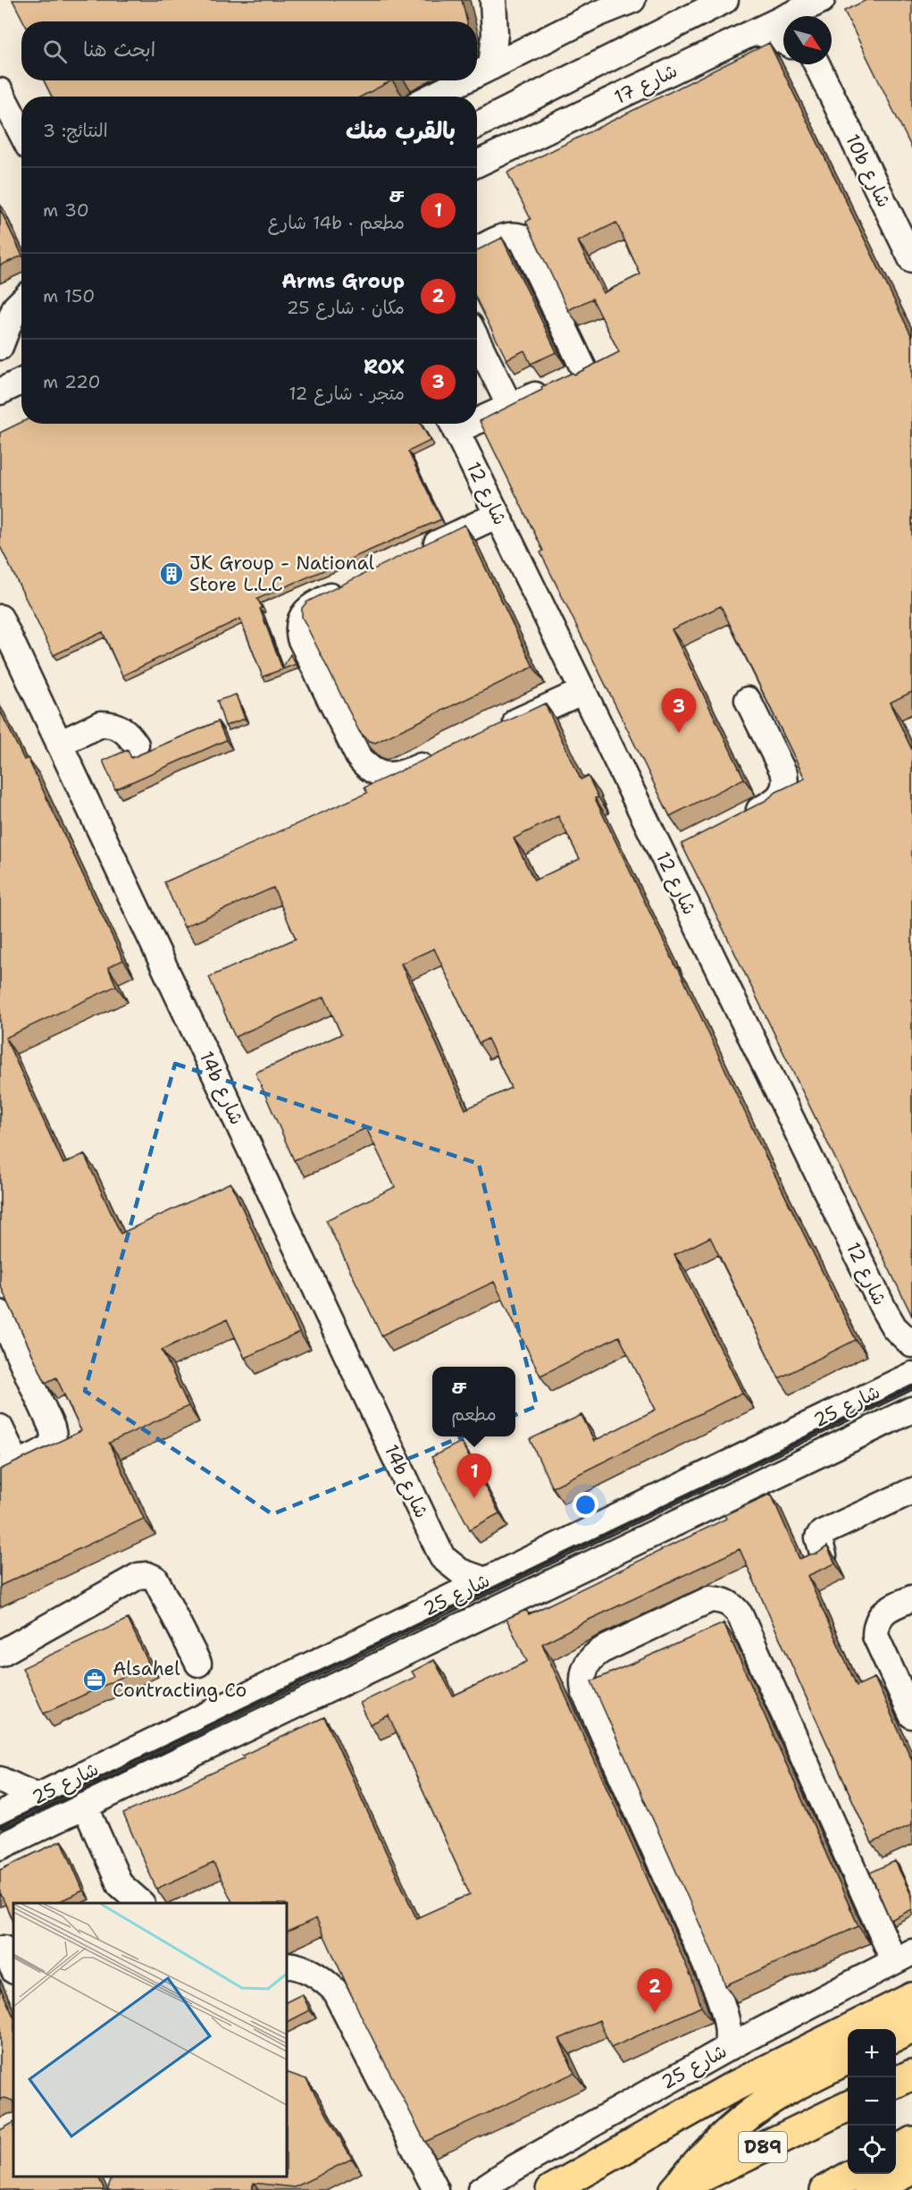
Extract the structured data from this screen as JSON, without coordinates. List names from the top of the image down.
{
  "streets": {
    "main road": ["D89"],
    "street": [
      "شارع 17",
      "10b شارع",
      "شارع 12",
      "14b شارع",
      "شارع 25"
    ]
  },
  "crossings": [
    ["14b شارع", "شارع 25"]
  ],
  "places": {
    "building": ["JK Group - National Store L.L.C"],
    "office": ["Alsahel Contracting Co"]
  },
  "north": "bottom right",
  "page": {
    "search": "ابحث هنا",
    "heading": ["بالقرب منك", "النتائج: 3"],
    "list": [
      {
        "mark": "1",
        "name": "ச",
        "note": "مطعم · 14b شارع",
        "value": "30 m"
      },
      {
        "mark": "2",
        "name": "Arms Group",
        "note": "مكان · شارع 25",
        "value": "150 m"
      },
      {
        "mark": "3",
        "name": "ROX",
        "note": "متجر · شارع 12",
        "value": "220 m"
      }
    ],
    "pins": ["3", "1", "2"],
    "popup": ["ச", "مطعم"],
    "map_buttons": ["+", "−"]
  }
}
